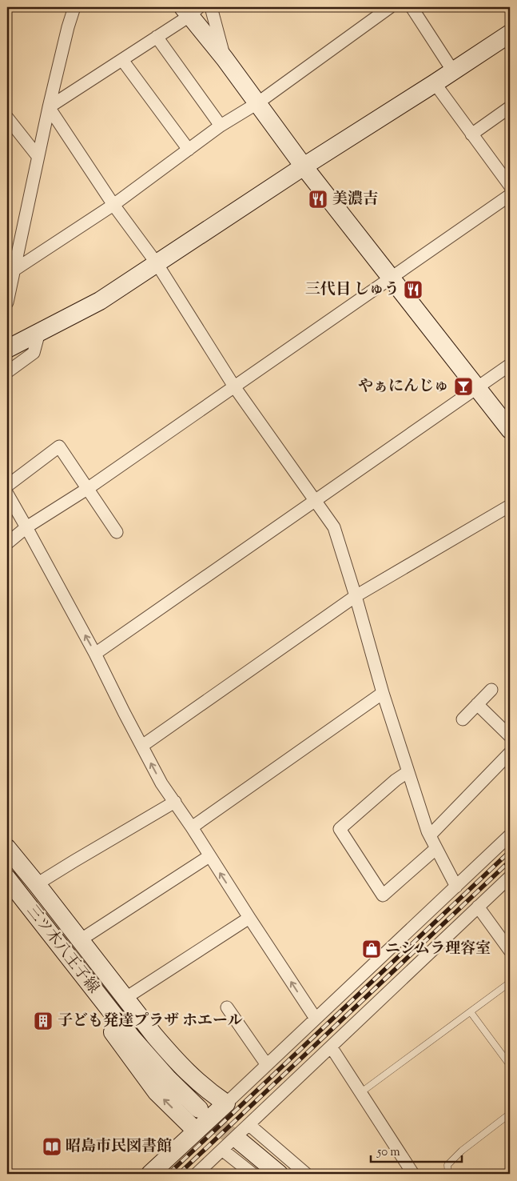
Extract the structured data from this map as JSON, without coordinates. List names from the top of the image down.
{
  "streets": {
    "street": ["三ツ木八王子線"]
  },
  "places": {
    "restaurant": ["美濃吉", "三代目 しゅう"],
    "bar": ["やぁにんじゅ"],
    "shop": ["ニシムラ理容室"],
    "building": ["子ども発達プラザ ホエール"],
    "library": ["昭島市民図書館"]
  },
  "scale_bar": "50 m"
}
